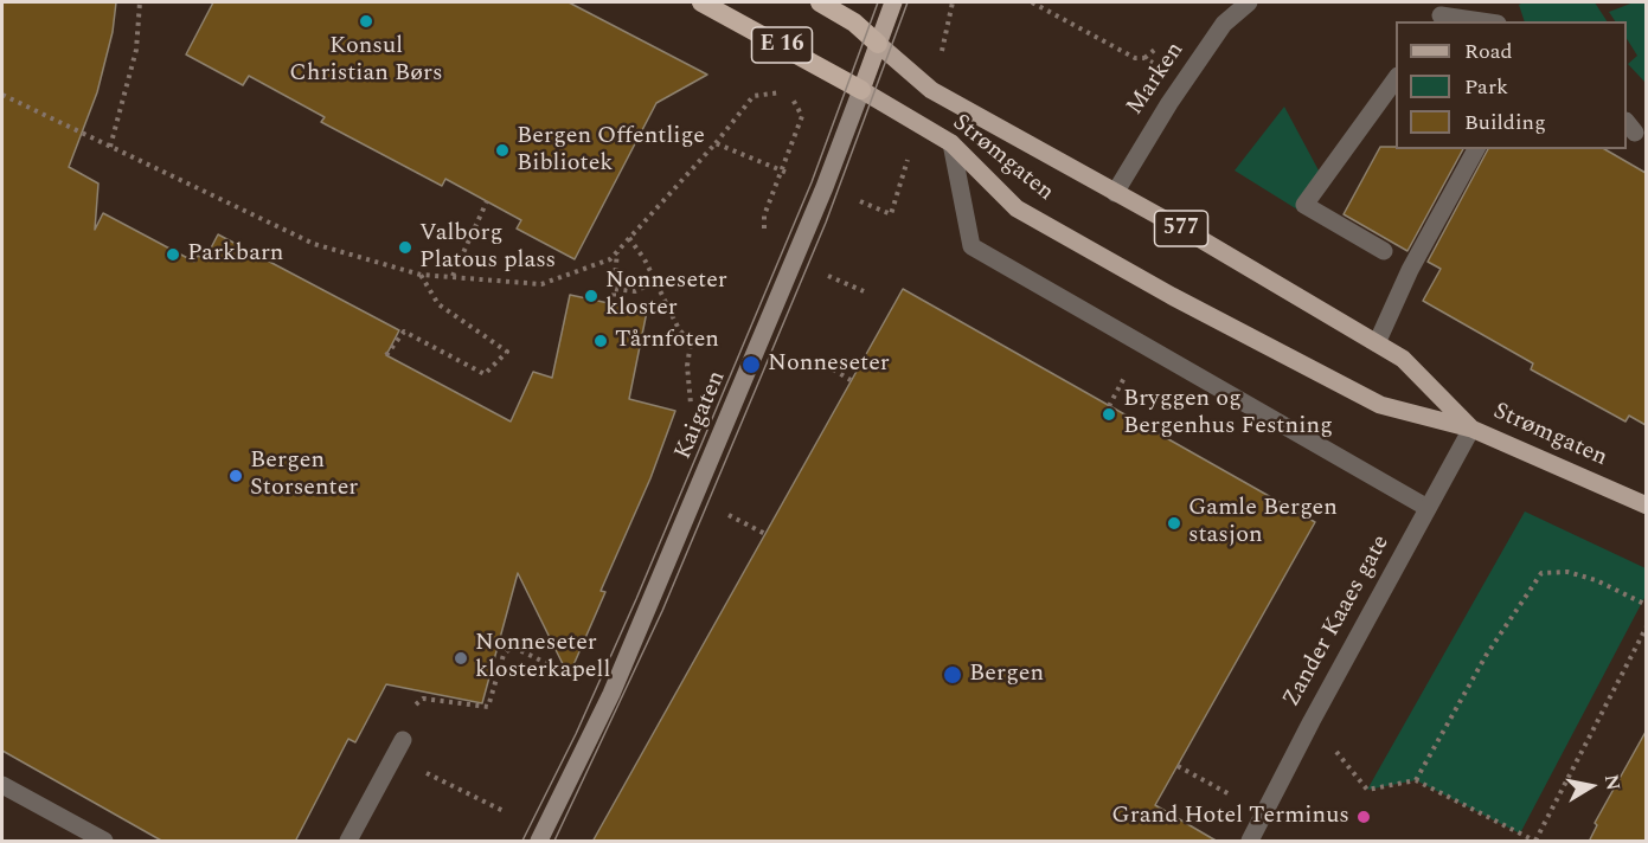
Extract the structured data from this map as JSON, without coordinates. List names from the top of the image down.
{
  "streets": {
    "highway": ["E 16", "Strømgaten"],
    "main road": ["577", "Kaigaten"],
    "street": ["Marken", "Zander Kaaes gate"]
  },
  "crossings": [
    ["Marken", "Strømgaten"],
    ["Strømgaten", "Kaigaten"],
    ["Strømgaten", "Zander Kaaes gate"]
  ],
  "places": [
    "Konsul Christian Børs",
    "Bergen Offentlige Bibliotek",
    "Valborg Platous plass",
    "Parkbarn",
    "Nonneseter kloster",
    "Tårnfoten",
    "Nonneseter",
    "Bryggen og Bergenhus Festning",
    "Bergen Storsenter",
    "Gamle Bergen stasjon",
    "Nonneseter klosterkapell",
    "Bergen",
    "Grand Hotel Terminus"
  ],
  "legend": ["Road", "Park", "Building"],
  "north": "right"
}
